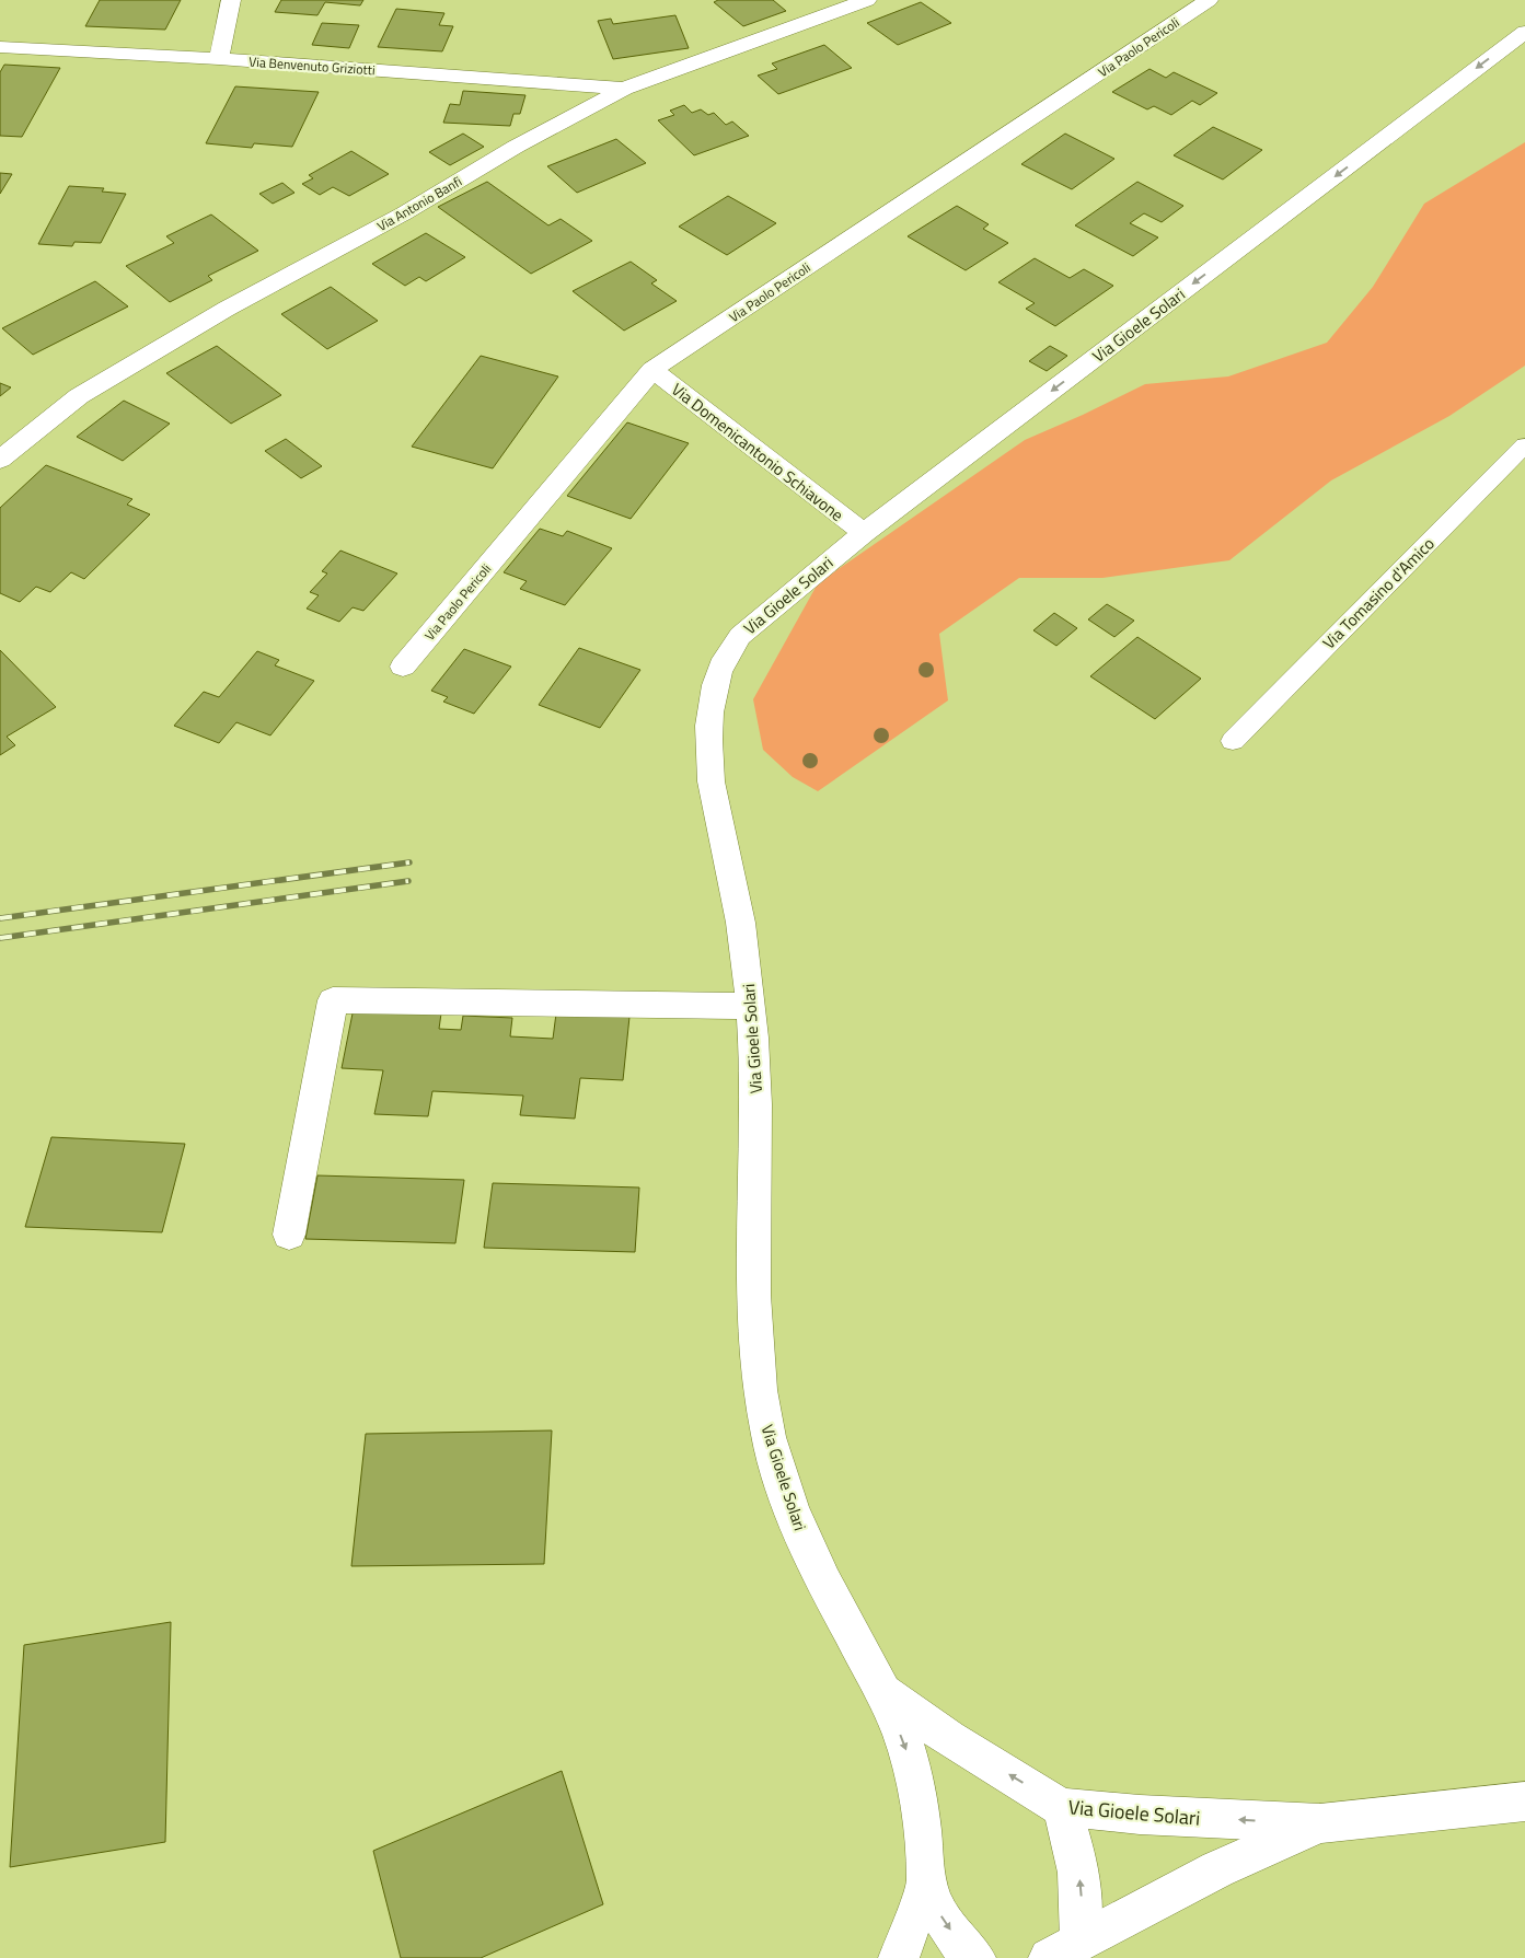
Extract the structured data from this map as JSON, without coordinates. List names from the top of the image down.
{
  "streets": {
    "street": [
      "Via Paolo Pericoli",
      "Via Benvenuto Griziotti",
      "Via Antonio Banfi",
      "Via Gioele Solari",
      "Via Domenicantonio Schiavone"
    ],
    "lane": ["Via Tomasino d'Amico"]
  },
  "crossings": [
    ["Via Paolo Pericoli", "Via Domenicantonio Schiavone"],
    ["Via Benvenuto Griziotti", "Via Antonio Banfi"],
    ["Via Gioele Solari", "Via Domenicantonio Schiavone"]
  ]
}
